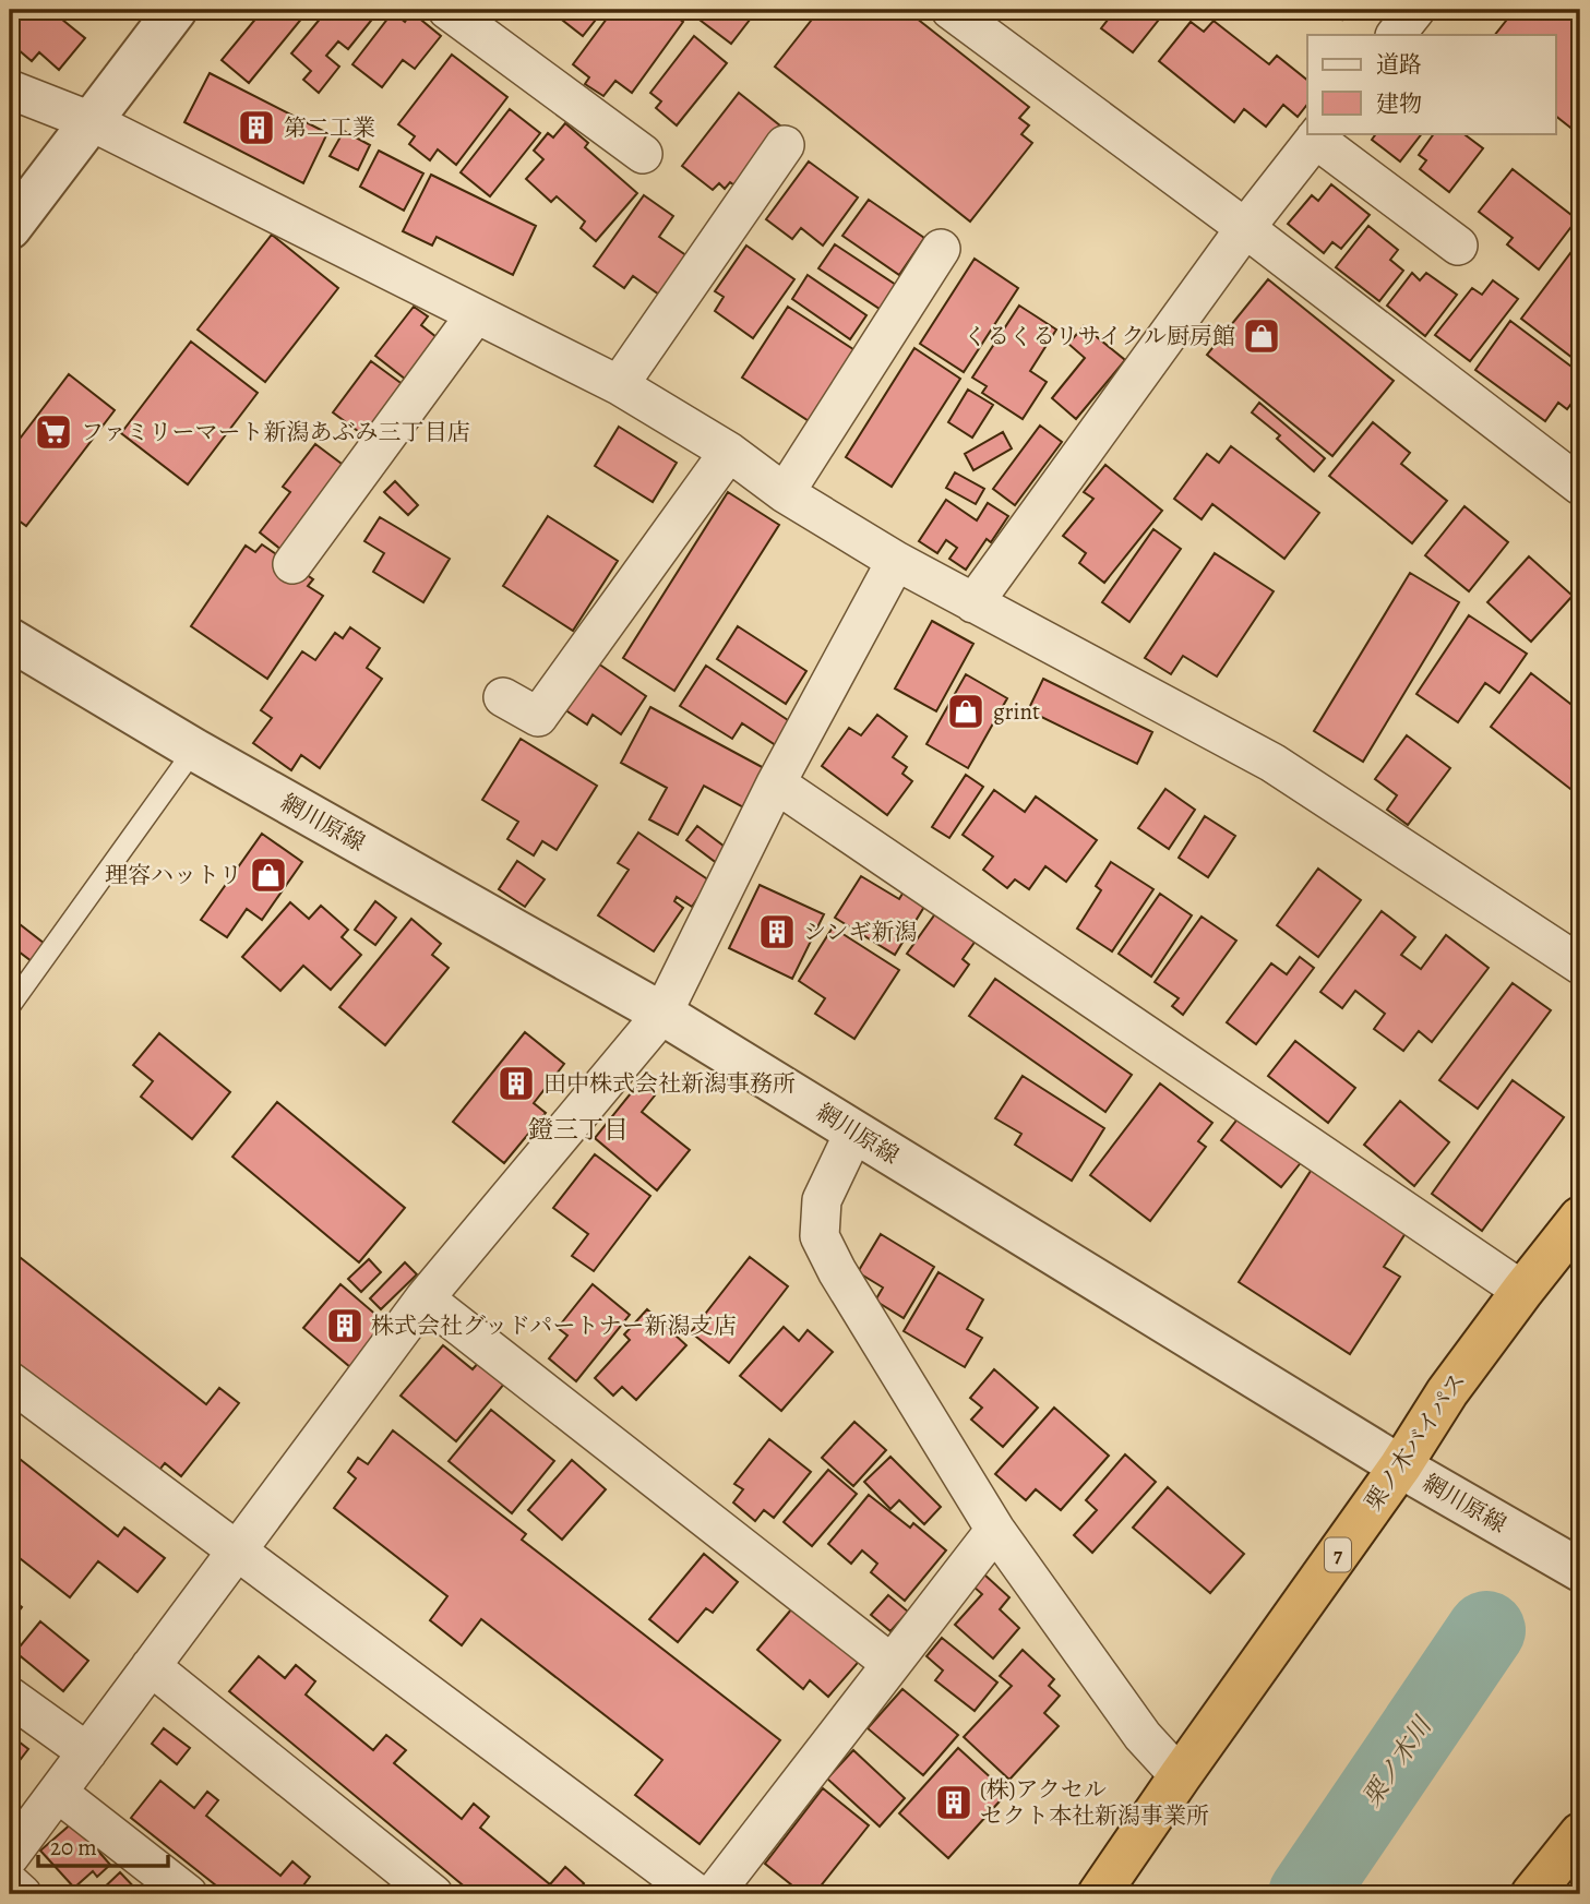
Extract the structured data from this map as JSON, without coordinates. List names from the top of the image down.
{
  "streets": {
    "highway": ["栗ノ木バイパス", "7"],
    "street": ["網川原線"]
  },
  "crossings": [
    ["網川原線", "栗ノ木バイパス"]
  ],
  "districts": ["鐙三丁目"],
  "water": ["栗ノ木川"],
  "places": {
    "building": [
      "第二工業",
      "シンギ新潟",
      "田中株式会社新潟事務所",
      "株式会社グッドパートナー新潟支店",
      "(株)アクセル セクト本社新潟事業所"
    ],
    "shop": ["くるくるリサイクル厨房館", "grint", "理容ハットリ"],
    "supermarket": ["ファミリーマート新潟あぶみ三丁目店"]
  },
  "legend": ["道路", "建物"],
  "scale_bar": "20 m"
}
